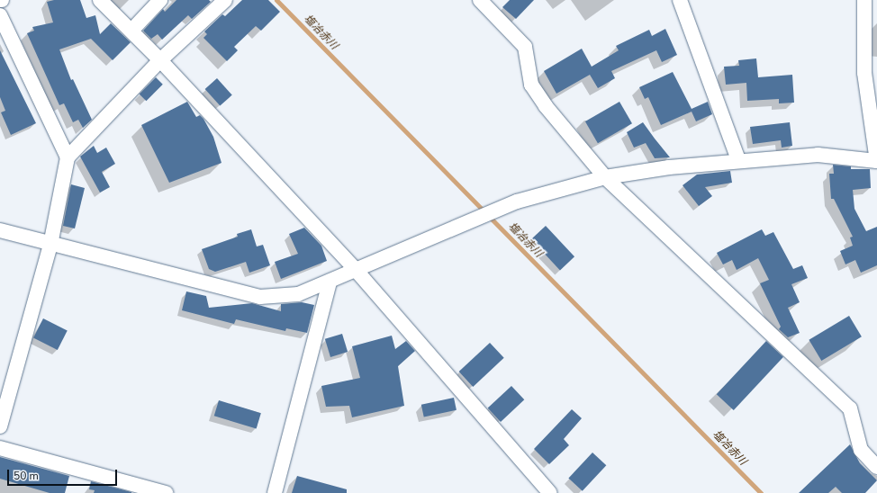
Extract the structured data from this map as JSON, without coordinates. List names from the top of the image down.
{
  "water": ["塩冶赤川"],
  "scale_bar": "50 m"
}
